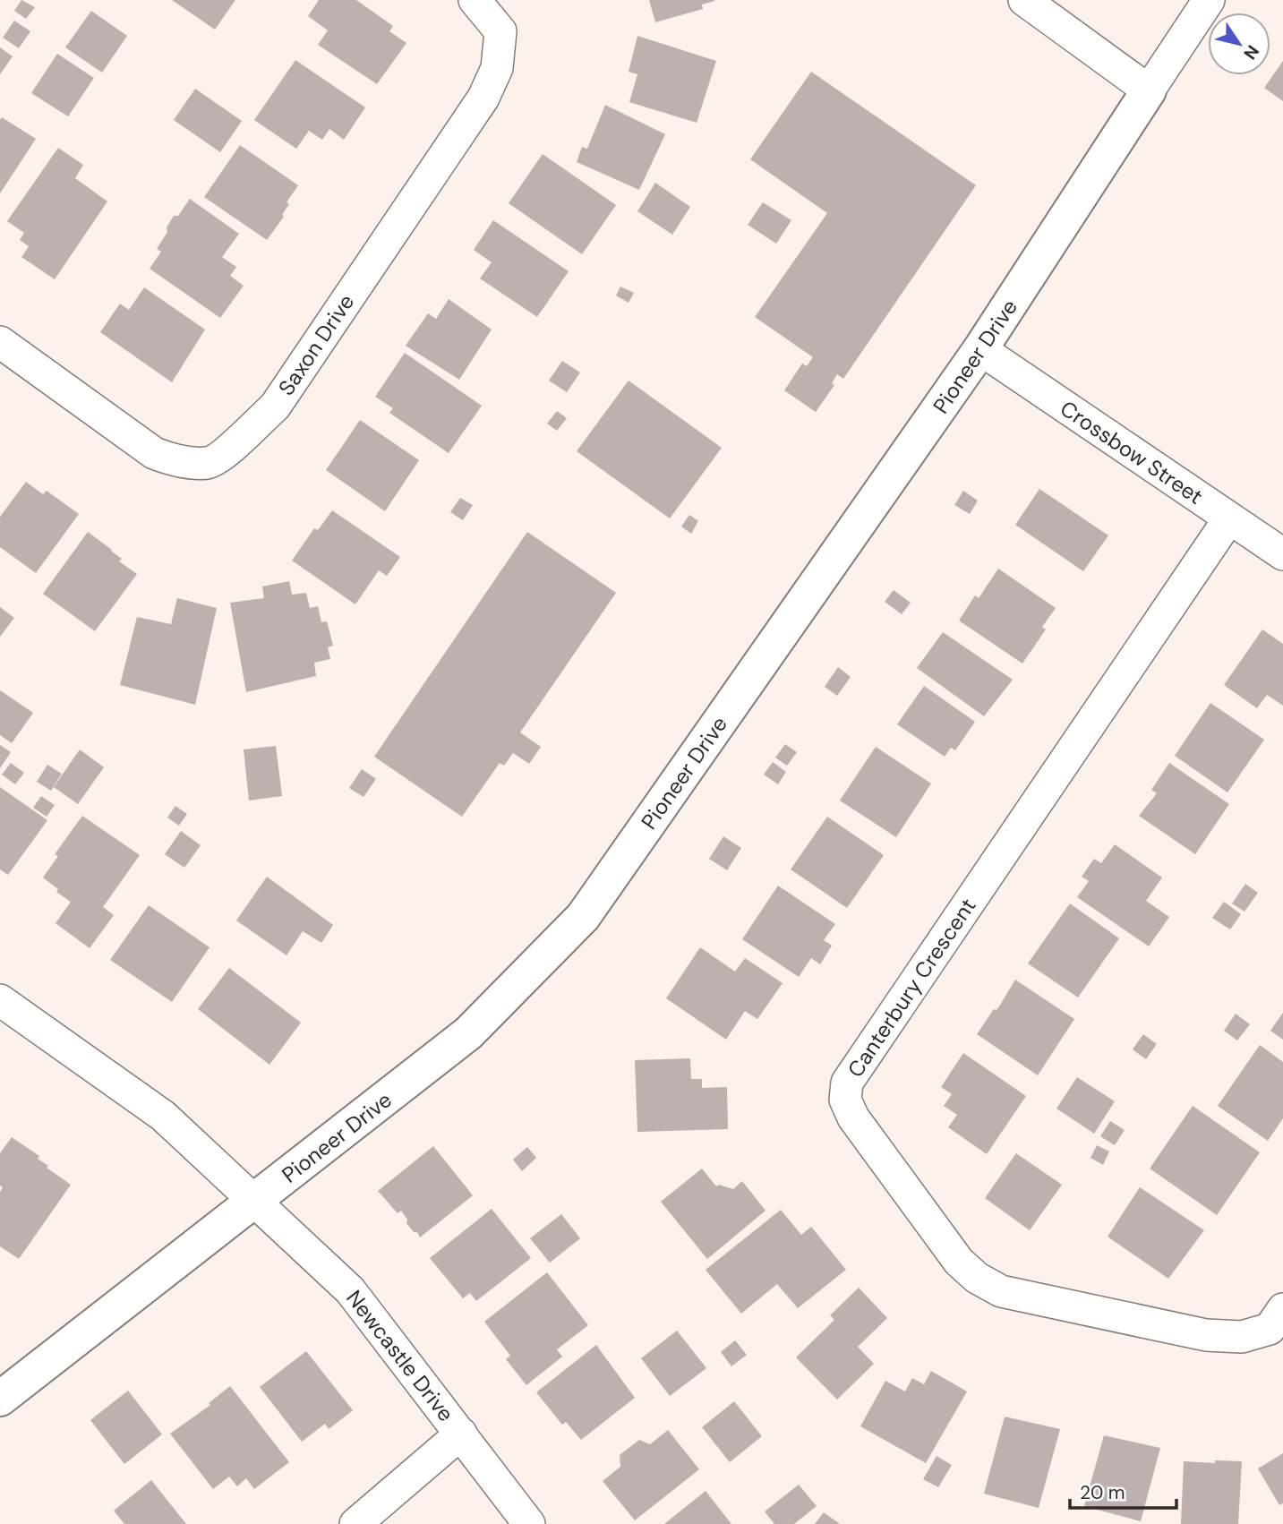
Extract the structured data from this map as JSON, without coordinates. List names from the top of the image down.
{
  "streets": {
    "street": [
      "Saxon Drive",
      "Pioneer Drive",
      "Crossbow Street",
      "Canterbury Crescent",
      "Newcastle Drive"
    ]
  },
  "crossings": [
    ["Pioneer Drive", "Crossbow Street"],
    ["Pioneer Drive", "Newcastle Drive"],
    ["Crossbow Street", "Canterbury Crescent"]
  ],
  "scale_bar": "20 m",
  "north": "bottom right"
}
